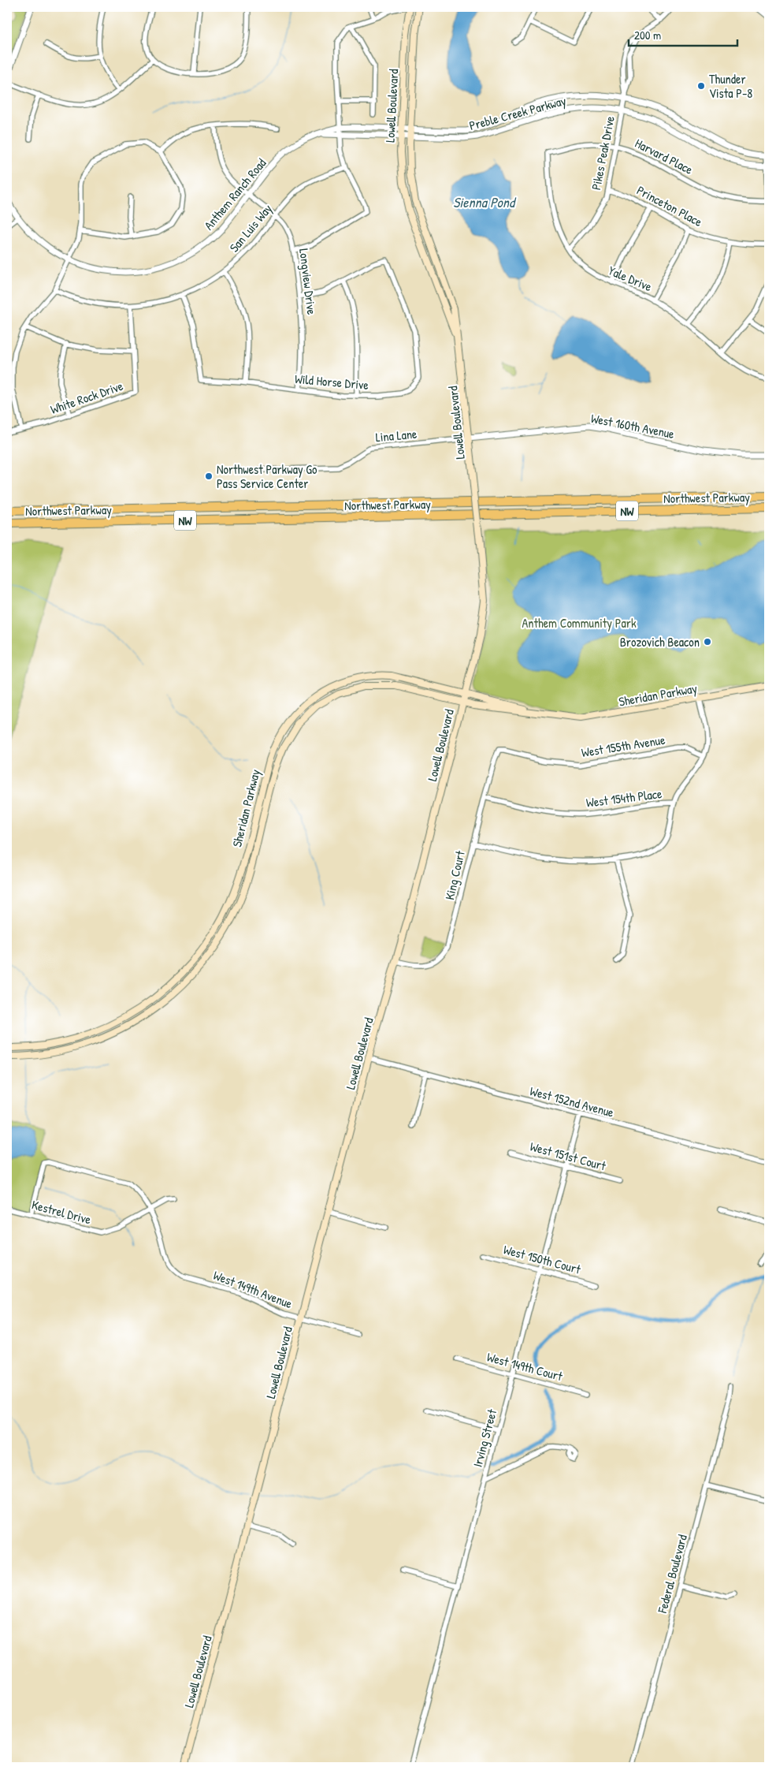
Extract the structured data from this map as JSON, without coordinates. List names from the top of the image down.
{
  "streets": {
    "highway": ["Northwest Parkway", "NW"],
    "main road": ["Lowell Boulevard", "Sheridan Parkway"],
    "street": [
      "Preble Creek Parkway",
      "Pikes Peak Drive",
      "Harvard Place",
      "Anthem Ranch Road",
      "Princeton Place",
      "San Luis Way",
      "Yale Drive",
      "Longview Drive",
      "Wild Horse Drive",
      "White Rock Drive",
      "West 160th Avenue",
      "Lina Lane",
      "West 155th Avenue",
      "West 154th Place",
      "King Court",
      "West 152nd Avenue",
      "West 151st Court",
      "Kestrel Drive",
      "West 150th Court",
      "West 149th Avenue",
      "West 149th Court",
      "Irving Street",
      "Federal Boulevard"
    ]
  },
  "crossings": [
    ["Lowell Boulevard", "Preble Creek Parkway"],
    ["Lowell Boulevard", "Anthem Ranch Road"],
    ["Lowell Boulevard", "West 160th Avenue"],
    ["Lowell Boulevard", "Lina Lane"],
    ["Lowell Boulevard", "Sheridan Parkway"],
    ["Lowell Boulevard", "King Court"],
    ["Lowell Boulevard", "West 152nd Avenue"],
    ["Lowell Boulevard", "West 149th Avenue"],
    ["Preble Creek Parkway", "Pikes Peak Drive"],
    ["Preble Creek Parkway", "Anthem Ranch Road"],
    ["Pikes Peak Drive", "Harvard Place"],
    ["Pikes Peak Drive", "Princeton Place"],
    ["Pikes Peak Drive", "Yale Drive"],
    ["Harvard Place", "Yale Drive"],
    ["Anthem Ranch Road", "Longview Drive"],
    ["San Luis Way", "Longview Drive"],
    ["San Luis Way", "Wild Horse Drive"],
    ["San Luis Way", "White Rock Drive"],
    ["Longview Drive", "Wild Horse Drive"],
    ["West 160th Avenue", "Lina Lane"],
    ["West 155th Avenue", "King Court"],
    ["West 154th Place", "King Court"],
    ["West 152nd Avenue", "Irving Street"],
    ["West 151st Court", "Irving Street"],
    ["Kestrel Drive", "West 149th Avenue"],
    ["West 150th Court", "Irving Street"],
    ["West 149th Court", "Irving Street"]
  ],
  "water": ["Sienna Pond"],
  "parks": ["Anthem Community Park"],
  "places": ["Thunder Vista P-8", "Northwest Parkway Go Pass Service Center", "Brozovich Beacon"],
  "scale_bar": "200 m"
}
